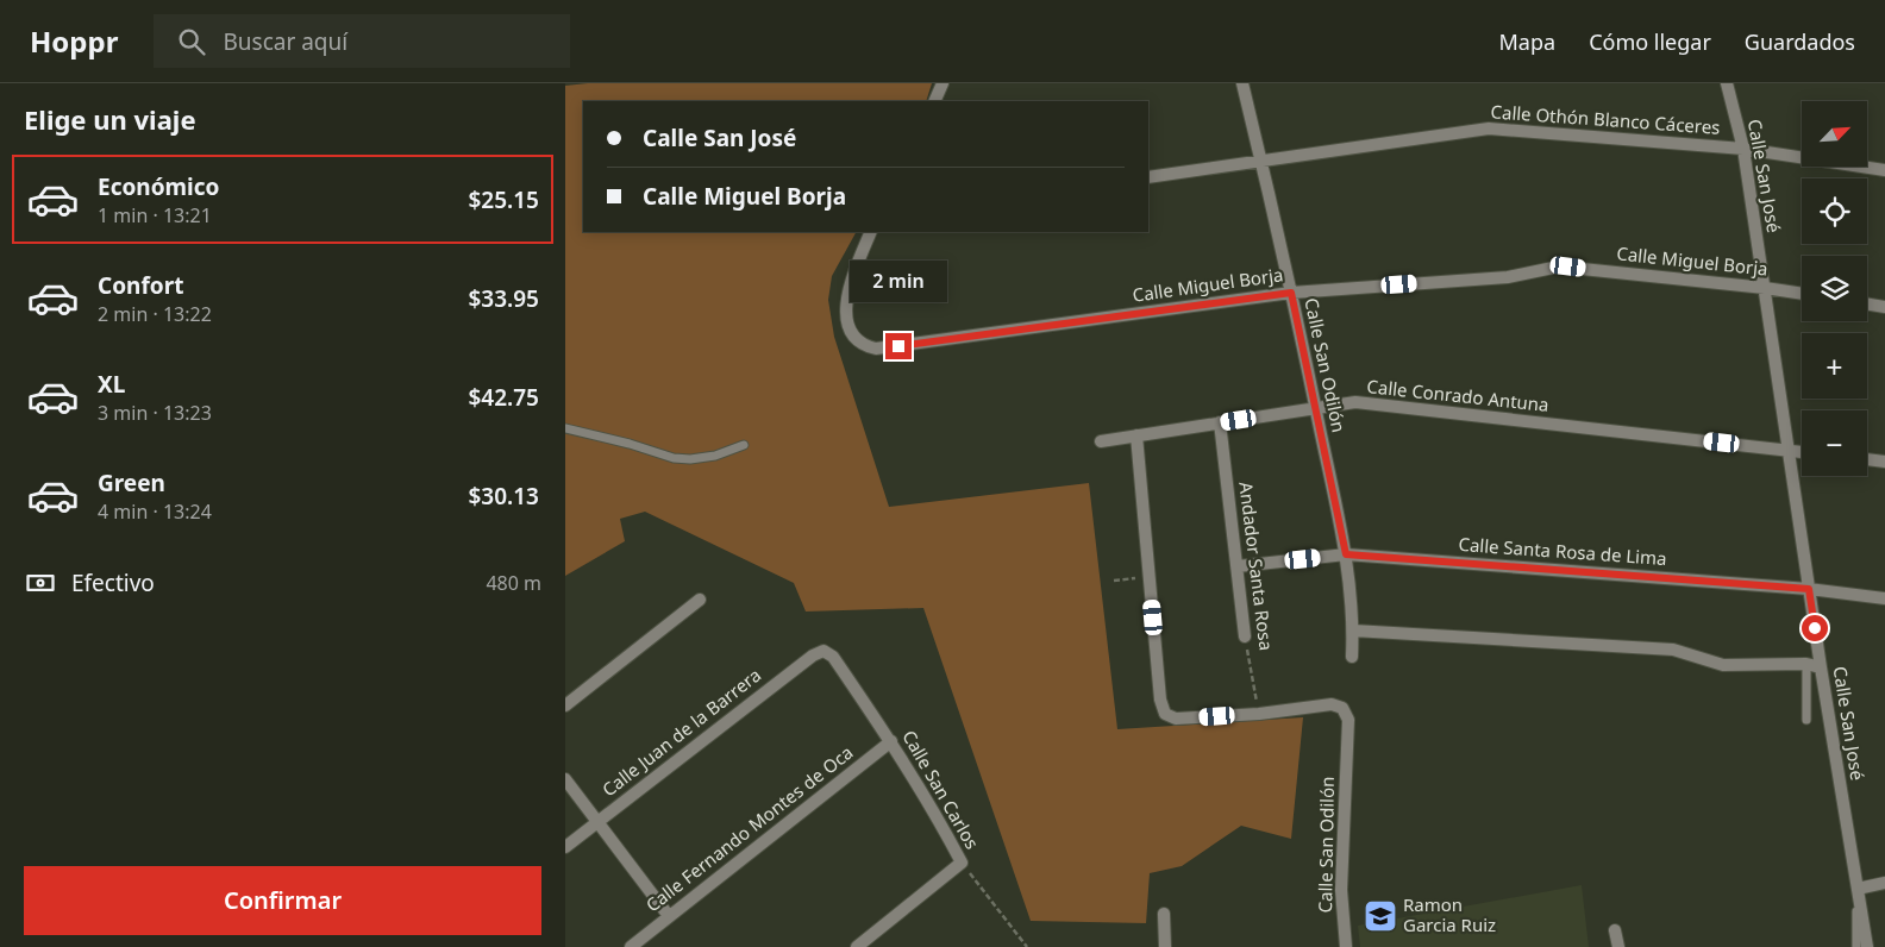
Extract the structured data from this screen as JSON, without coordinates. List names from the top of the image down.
{
  "streets": {
    "street": [
      "Calle Othón Blanco Cáceres",
      "Calle San José",
      "Calle Miguel Borja",
      "Calle San Odilón",
      "Calle Conrado Antuna",
      "Calle Santa Rosa de Lima",
      "Andador Santa Rosa",
      "Calle Juan de la Barrera",
      "Calle San Carlos",
      "Calle Fernando Montes de Oca"
    ]
  },
  "crossings": [
    ["Calle Othón Blanco Cáceres", "Calle San José"],
    ["Calle Othón Blanco Cáceres", "Calle San Odilón"],
    ["Calle San José", "Calle Miguel Borja"],
    ["Calle San José", "Calle Conrado Antuna"],
    ["Calle San José", "Calle Santa Rosa de Lima"],
    ["Calle Miguel Borja", "Calle San Odilón"],
    ["Calle San Odilón", "Calle Conrado Antuna"],
    ["Calle San Odilón", "Calle Santa Rosa de Lima"],
    ["Calle San Odilón", "Andador Santa Rosa"],
    ["Calle Conrado Antuna", "Andador Santa Rosa"],
    ["Calle Santa Rosa de Lima", "Andador Santa Rosa"],
    ["Calle Juan de la Barrera", "Calle San Carlos"],
    ["Calle San Carlos", "Calle Fernando Montes de Oca"]
  ],
  "places": {
    "school or university": ["Ramon Garcia Ruiz"]
  },
  "north": "top right",
  "page": {
    "header": "Hoppr",
    "search": "Buscar aquí",
    "nav": ["Mapa", "Cómo llegar", "Guardados"],
    "heading": "Elige un viaje",
    "map_buttons": ["+", "−"],
    "banner": ["Calle San José", "Calle Miguel Borja"],
    "list": [
      {
        "name": "Económico",
        "note": "1 min · 13:21",
        "value": "$25.15"
      },
      {
        "name": "Confort",
        "note": "2 min · 13:22",
        "value": "$33.95"
      },
      {
        "name": "XL",
        "note": "3 min · 13:23",
        "value": "$42.75"
      },
      {
        "name": "Green",
        "note": "4 min · 13:24",
        "value": "$30.13"
      }
    ],
    "bubble": "2 min",
    "pay": ["Efectivo", "480 m"],
    "buttons": "Confirmar"
  }
}
